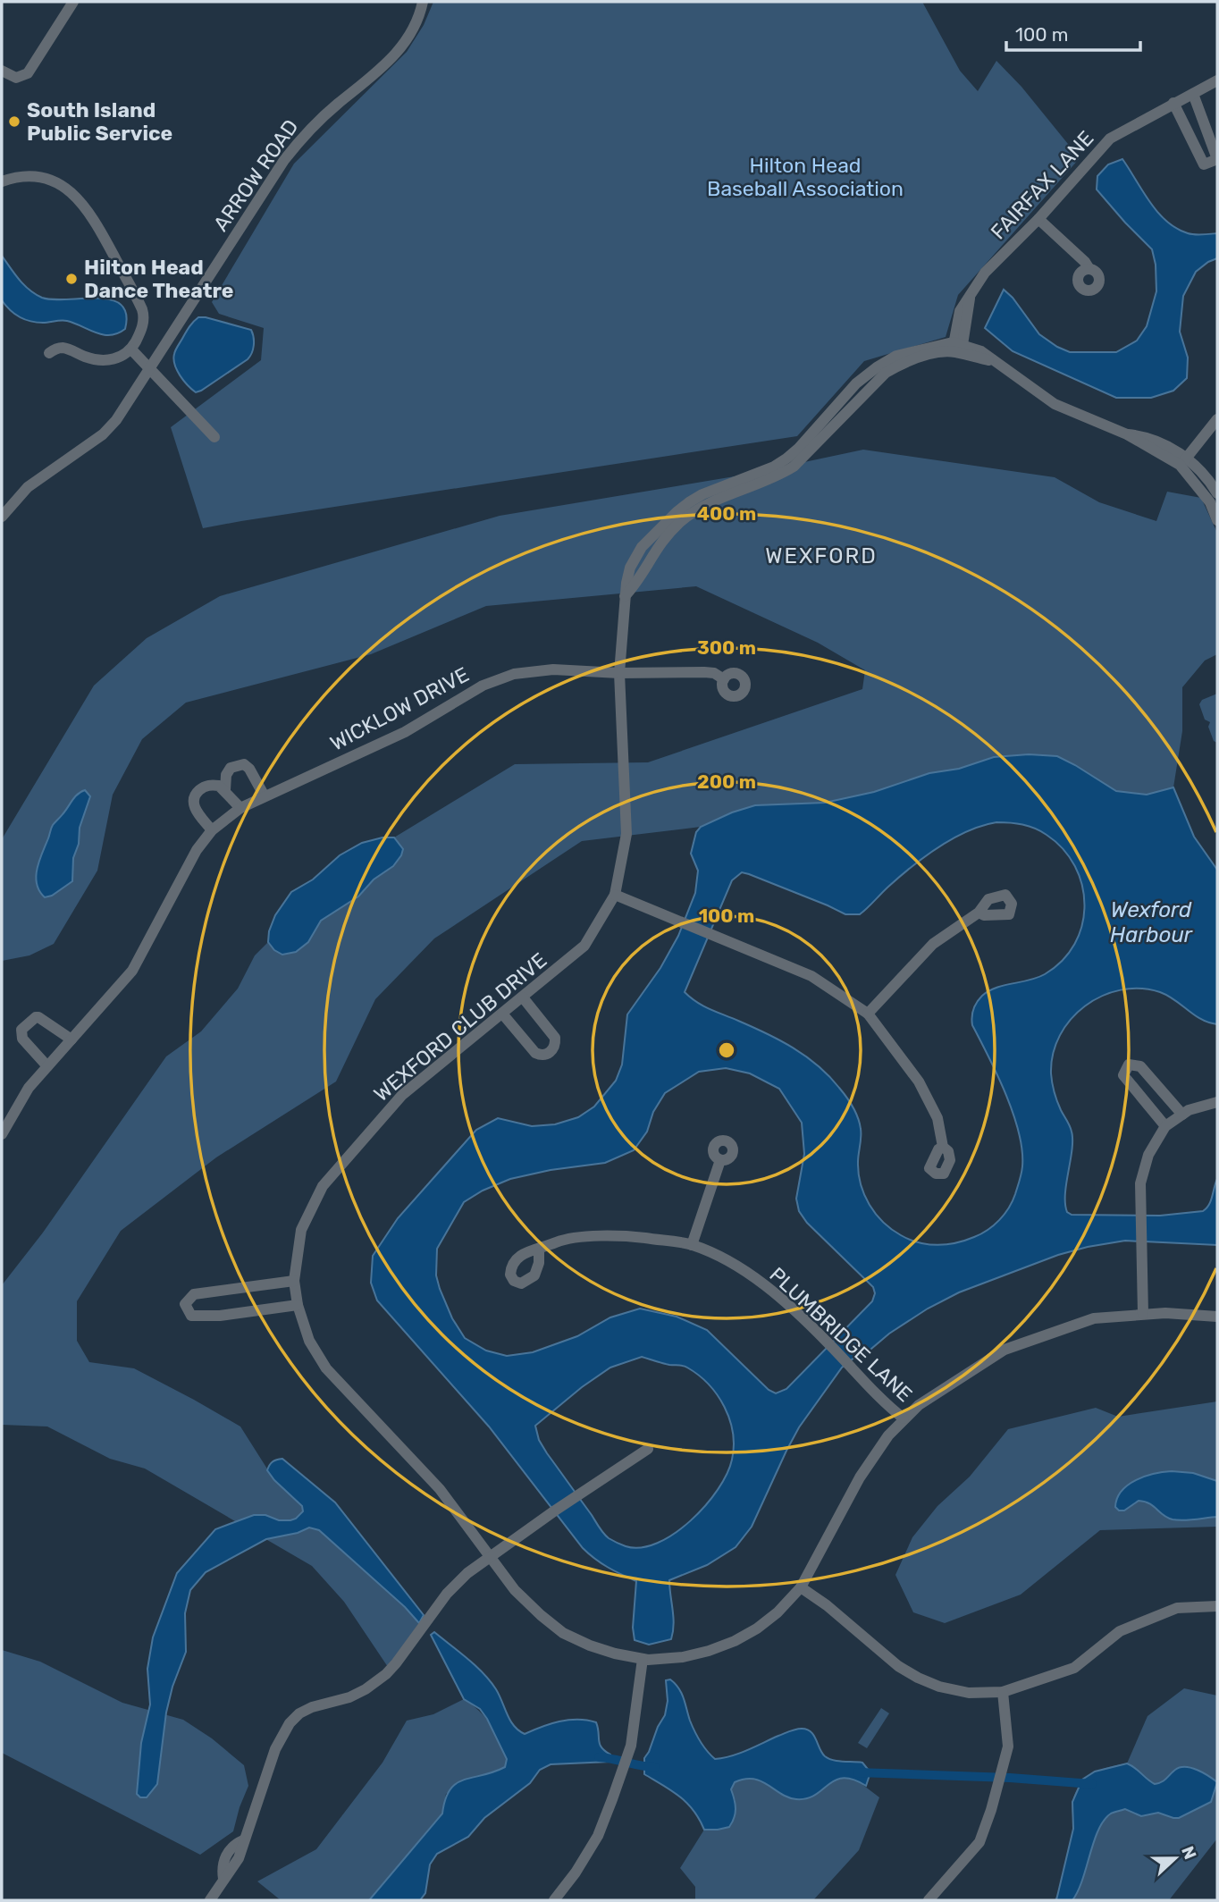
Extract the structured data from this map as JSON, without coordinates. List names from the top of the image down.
{
  "streets": {
    "street": [
      "ARROW ROAD",
      "FAIRFAX LANE",
      "WICKLOW DRIVE",
      "WEXFORD CLUB DRIVE",
      "PLUMBRIDGE LANE"
    ]
  },
  "crossings": [
    ["FAIRFAX LANE", "WEXFORD CLUB DRIVE"],
    ["WICKLOW DRIVE", "WEXFORD CLUB DRIVE"],
    ["WEXFORD CLUB DRIVE", "PLUMBRIDGE LANE"]
  ],
  "districts": ["WEXFORD"],
  "water": ["Wexford Harbour"],
  "parks": ["Hilton Head Baseball Association"],
  "places": ["South Island Public Service", "Hilton Head Dance Theatre"],
  "scale_bar": "100 m",
  "north": "right",
  "rings": [
    "400 m",
    "300 m",
    "200 m",
    "100 m"
  ]
}
